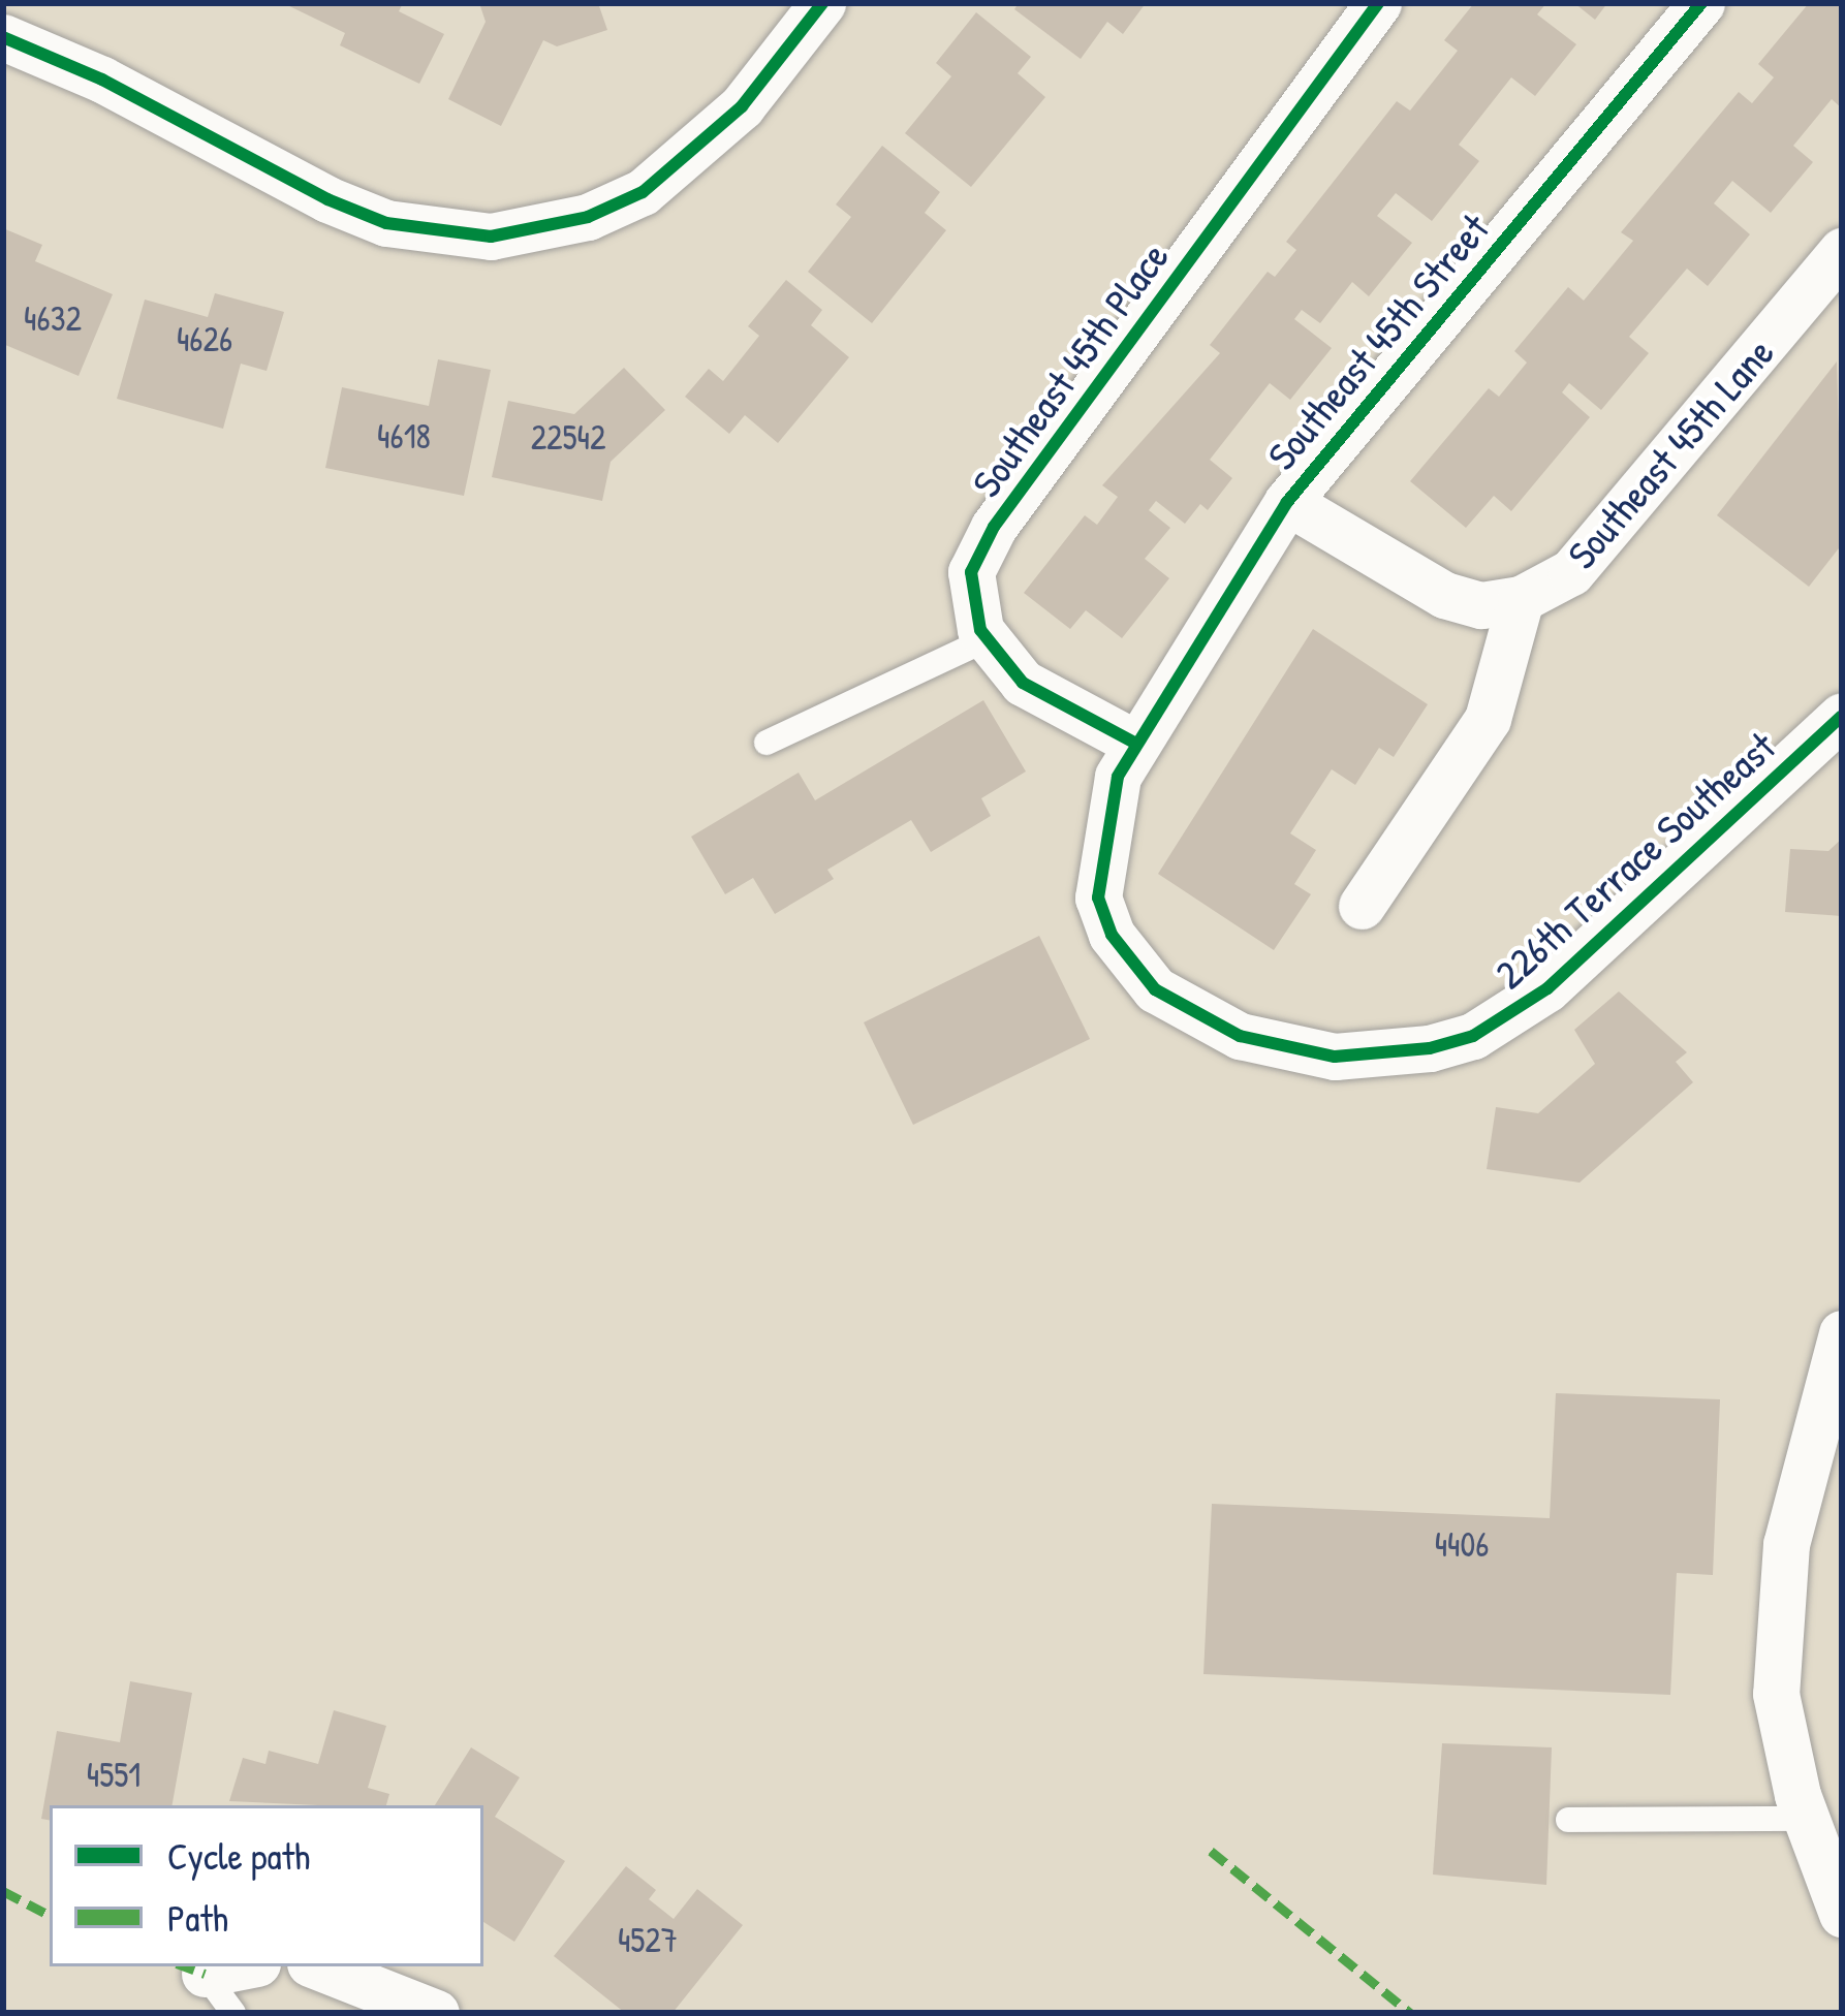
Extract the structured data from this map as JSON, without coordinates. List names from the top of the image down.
{
  "streets": {
    "street": [
      "Southeast 45th Street",
      "Southeast 45th Place",
      "Southeast 45th Lane",
      "226th Terrace Southeast"
    ]
  },
  "crossings": [
    ["Southeast 45th Street", "Southeast 45th Place"],
    ["Southeast 45th Street", "226th Terrace Southeast"],
    ["Southeast 45th Place", "226th Terrace Southeast"]
  ],
  "house_numbers": [
    "4632",
    "4626",
    "4618",
    "22542",
    "4406",
    "4551",
    "4527"
  ],
  "legend": ["Cycle path", "Path"]
}
